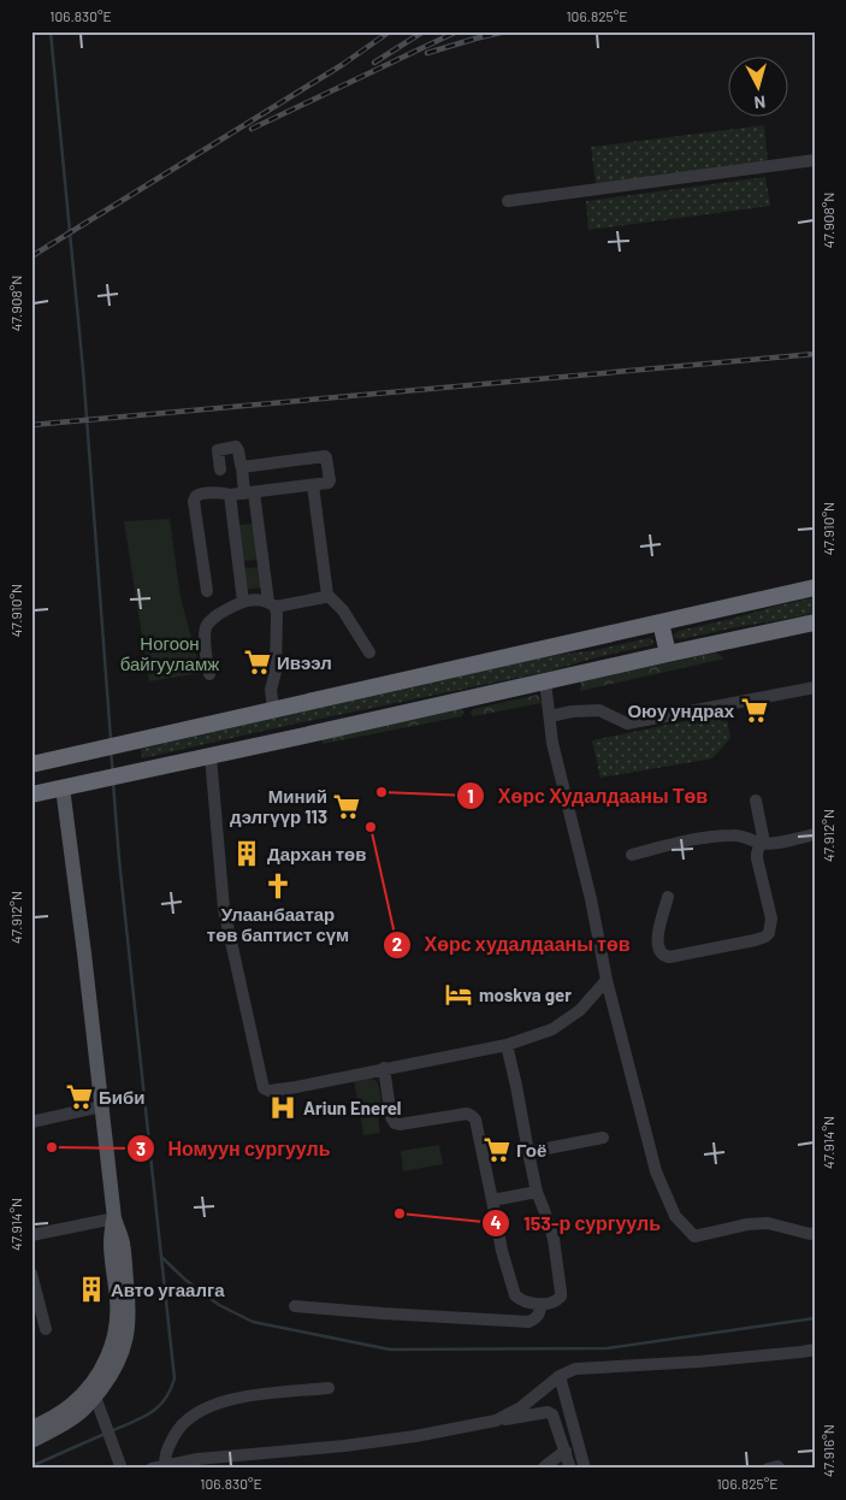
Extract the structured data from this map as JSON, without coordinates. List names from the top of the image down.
{
  "parks": ["Ногоон байгууламж"],
  "places": {
    "supermarket": [
      "Ивээл",
      "Оюу ундрах",
      "Миний дэлгүүр 113",
      "Биби",
      "Гоё"
    ],
    "other": [
      "Хөрс Худалдааны Төв",
      "Хөрс худалдааны төв",
      "Номуун сургууль",
      "153-р сургууль"
    ],
    "building": ["Дархан төв", "Авто угаалга"],
    "church": ["Улаанбаатар төв баптист сүм"],
    "hotel": ["moskva ger"],
    "hospital": ["Ariun Enerel"]
  },
  "north": "bottom",
  "coordinates": [
    "106.830°E",
    "106.825°E",
    "47.908°N",
    "47.910°N",
    "47.912°N",
    "47.914°N",
    "47.916°N"
  ]
}
